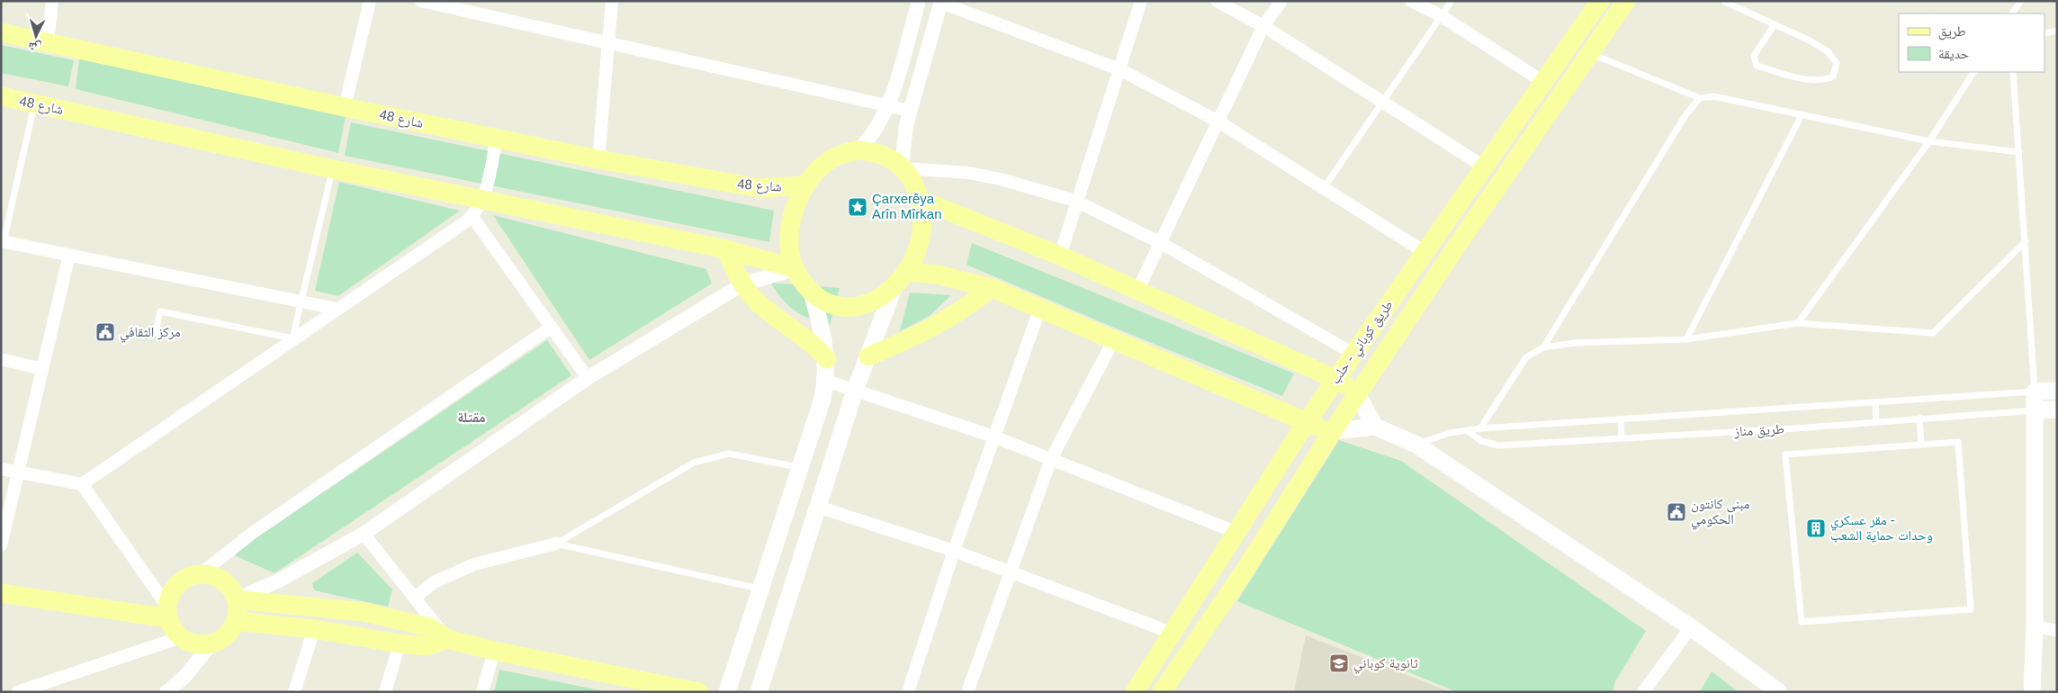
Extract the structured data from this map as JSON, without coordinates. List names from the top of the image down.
{
  "streets": {
    "main road": ["48 شارع", "طريق كوباني - حلب", "طريق مناز"]
  },
  "districts": ["مقتلة"],
  "places": {
    "place": ["Çarxerêya Arîn Mîrkan"],
    "public building": ["مركز الثقافي", "مبنى كانتون الحكومي"],
    "building": ["مقر عسكري - وحدات حماية الشعب"],
    "school or university": ["ثانوية كوباني"]
  },
  "legend": ["طريق", "حديقة"],
  "north": "bottom"
}
